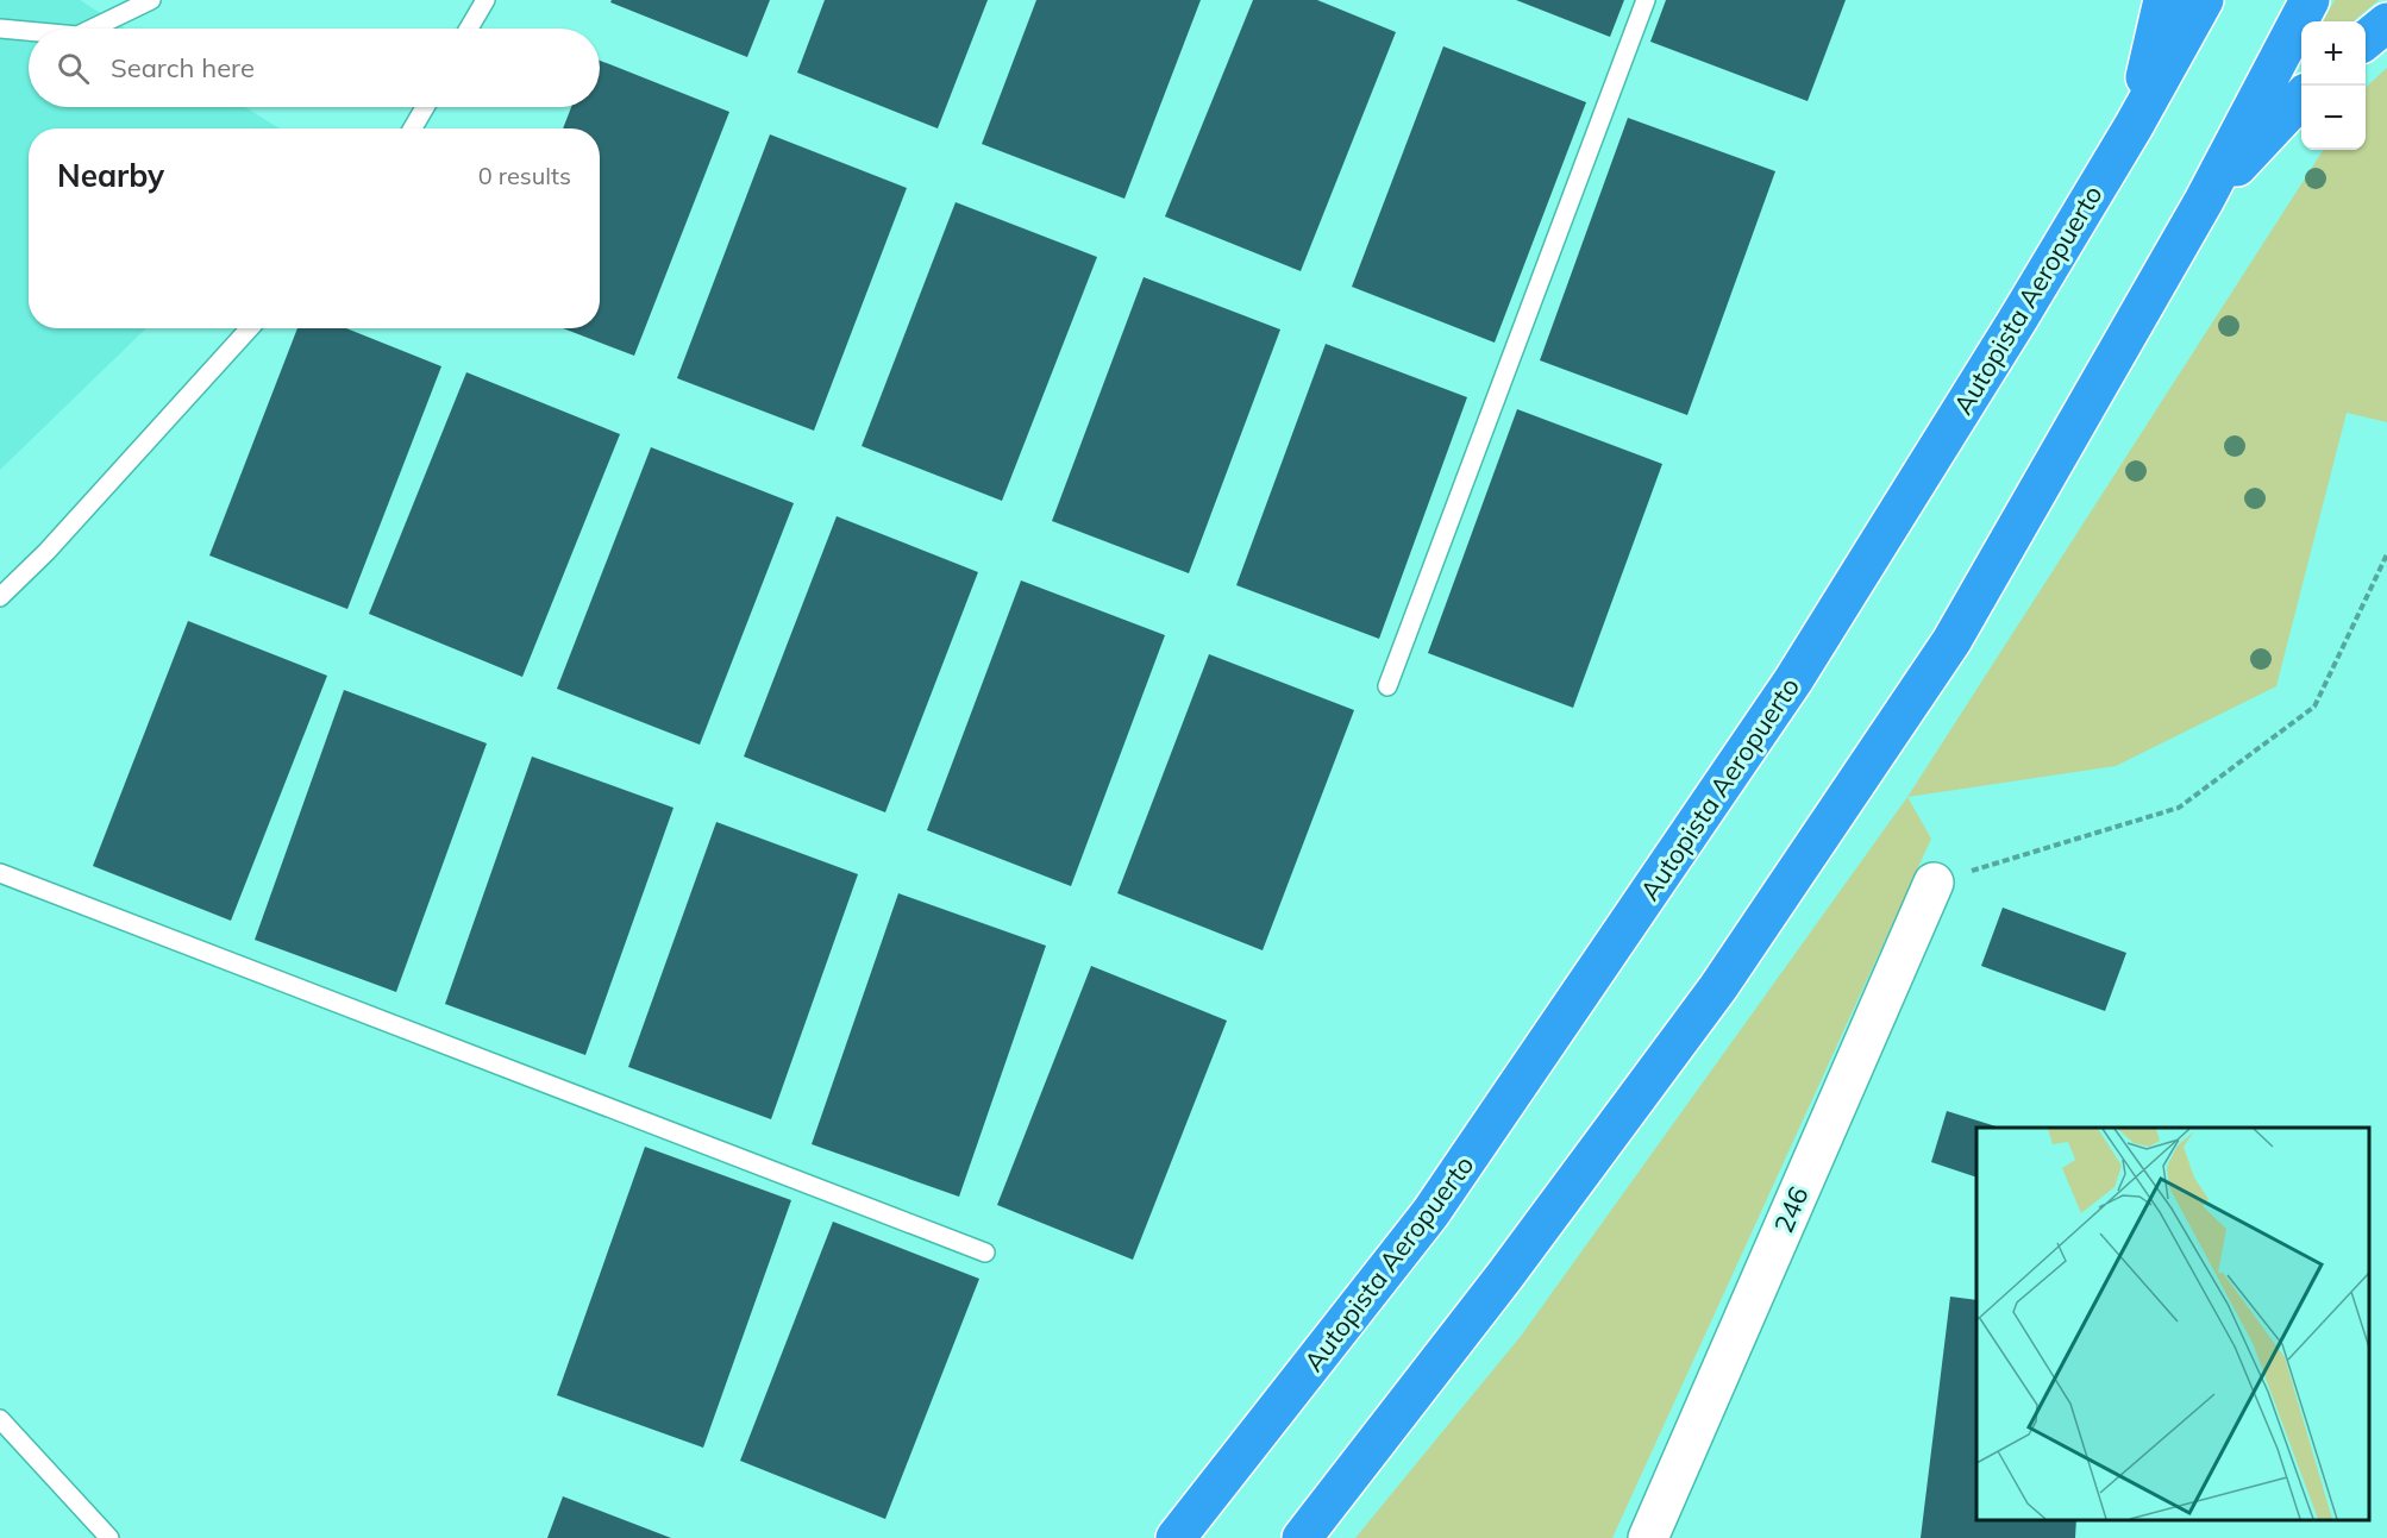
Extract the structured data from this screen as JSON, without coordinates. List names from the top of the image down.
{
  "streets": {
    "highway": ["Autopista Aeropuerto"],
    "street": ["246"]
  },
  "page": {
    "map_buttons": ["+", "−"],
    "search": "Search here",
    "heading": ["Nearby", "0 results"]
  }
}
